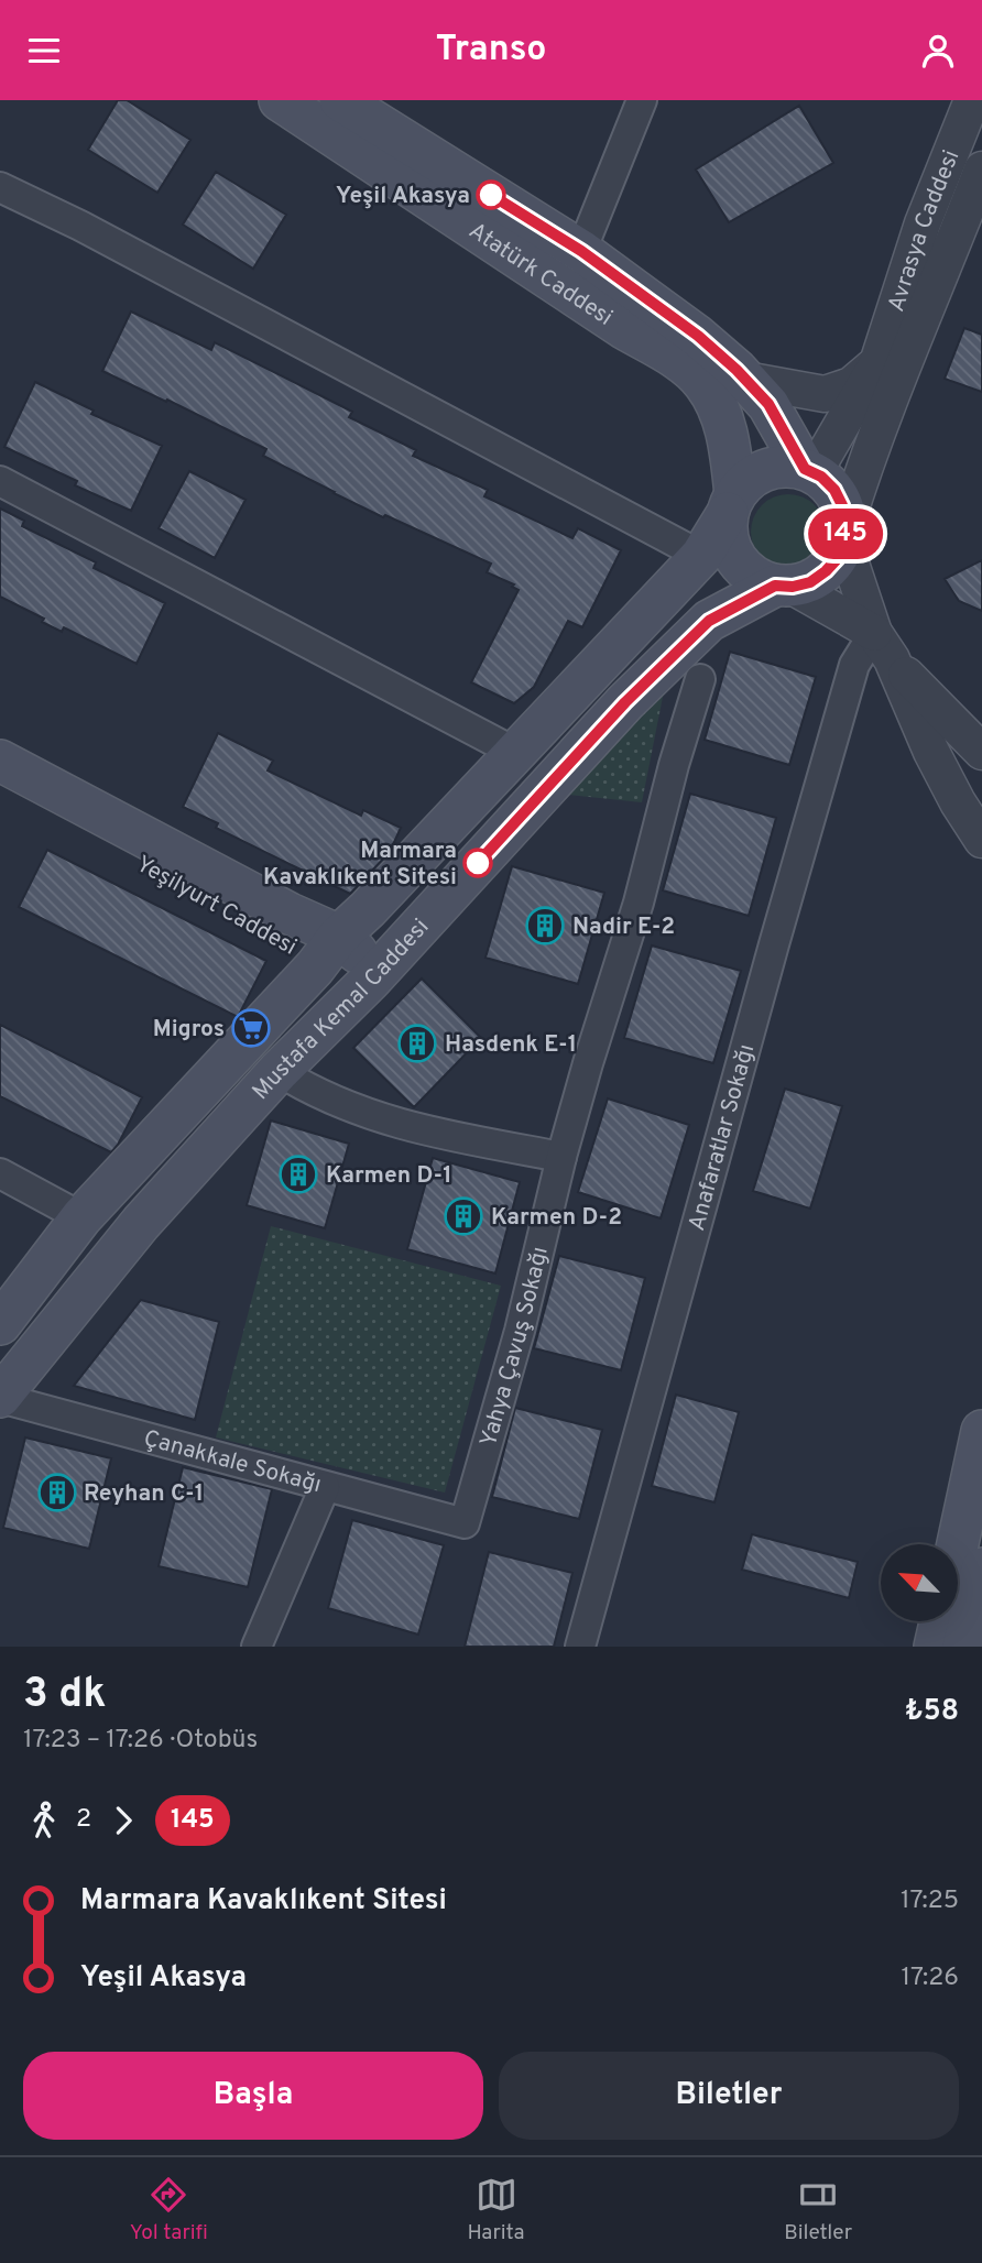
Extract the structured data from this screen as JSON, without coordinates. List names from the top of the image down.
{
  "streets": {
    "main road": ["Atatürk Caddesi", "Yeşilyurt Caddesi", "Mustafa Kemal Caddesi"],
    "street": [
      "Avrasya Caddesi",
      "Anafaratlar Sokağı",
      "Yahya Çavuş Sokağı",
      "Çanakkale Sokağı"
    ]
  },
  "crossings": [
    ["Avrasya Caddesi", "Atatürk Caddesi"],
    ["Avrasya Caddesi", "Mustafa Kemal Caddesi"],
    ["Atatürk Caddesi", "Mustafa Kemal Caddesi"],
    ["Yeşilyurt Caddesi", "Mustafa Kemal Caddesi"],
    ["Mustafa Kemal Caddesi", "Çanakkale Sokağı"],
    ["Yahya Çavuş Sokağı", "Çanakkale Sokağı"]
  ],
  "places": {
    "other": ["Yeşil Akasya", "Marmara Kavaklıkent Sitesi"],
    "building": [
      "Nadir E-2",
      "Hasdenk E-1",
      "Karmen D-1",
      "Karmen D-2",
      "Reyhan C-1"
    ],
    "supermarket": ["Migros"]
  },
  "lines": ["bus line 145"],
  "north": "top left",
  "page": {
    "header": "Transo",
    "on_map": "145",
    "heading": ["3 dk", "17:23 – 17:26 · Otobüs", "₺58"],
    "legs": ["2", "145"],
    "list": [
      {
        "name": "Marmara Kavaklıkent Sitesi",
        "value": "17:25"
      },
      {
        "name": "Yeşil Akasya",
        "value": "17:26"
      }
    ],
    "buttons": ["Başla", "Biletler"],
    "tabs": ["Yol tarifi", "Harita", "Biletler"]
  }
}
